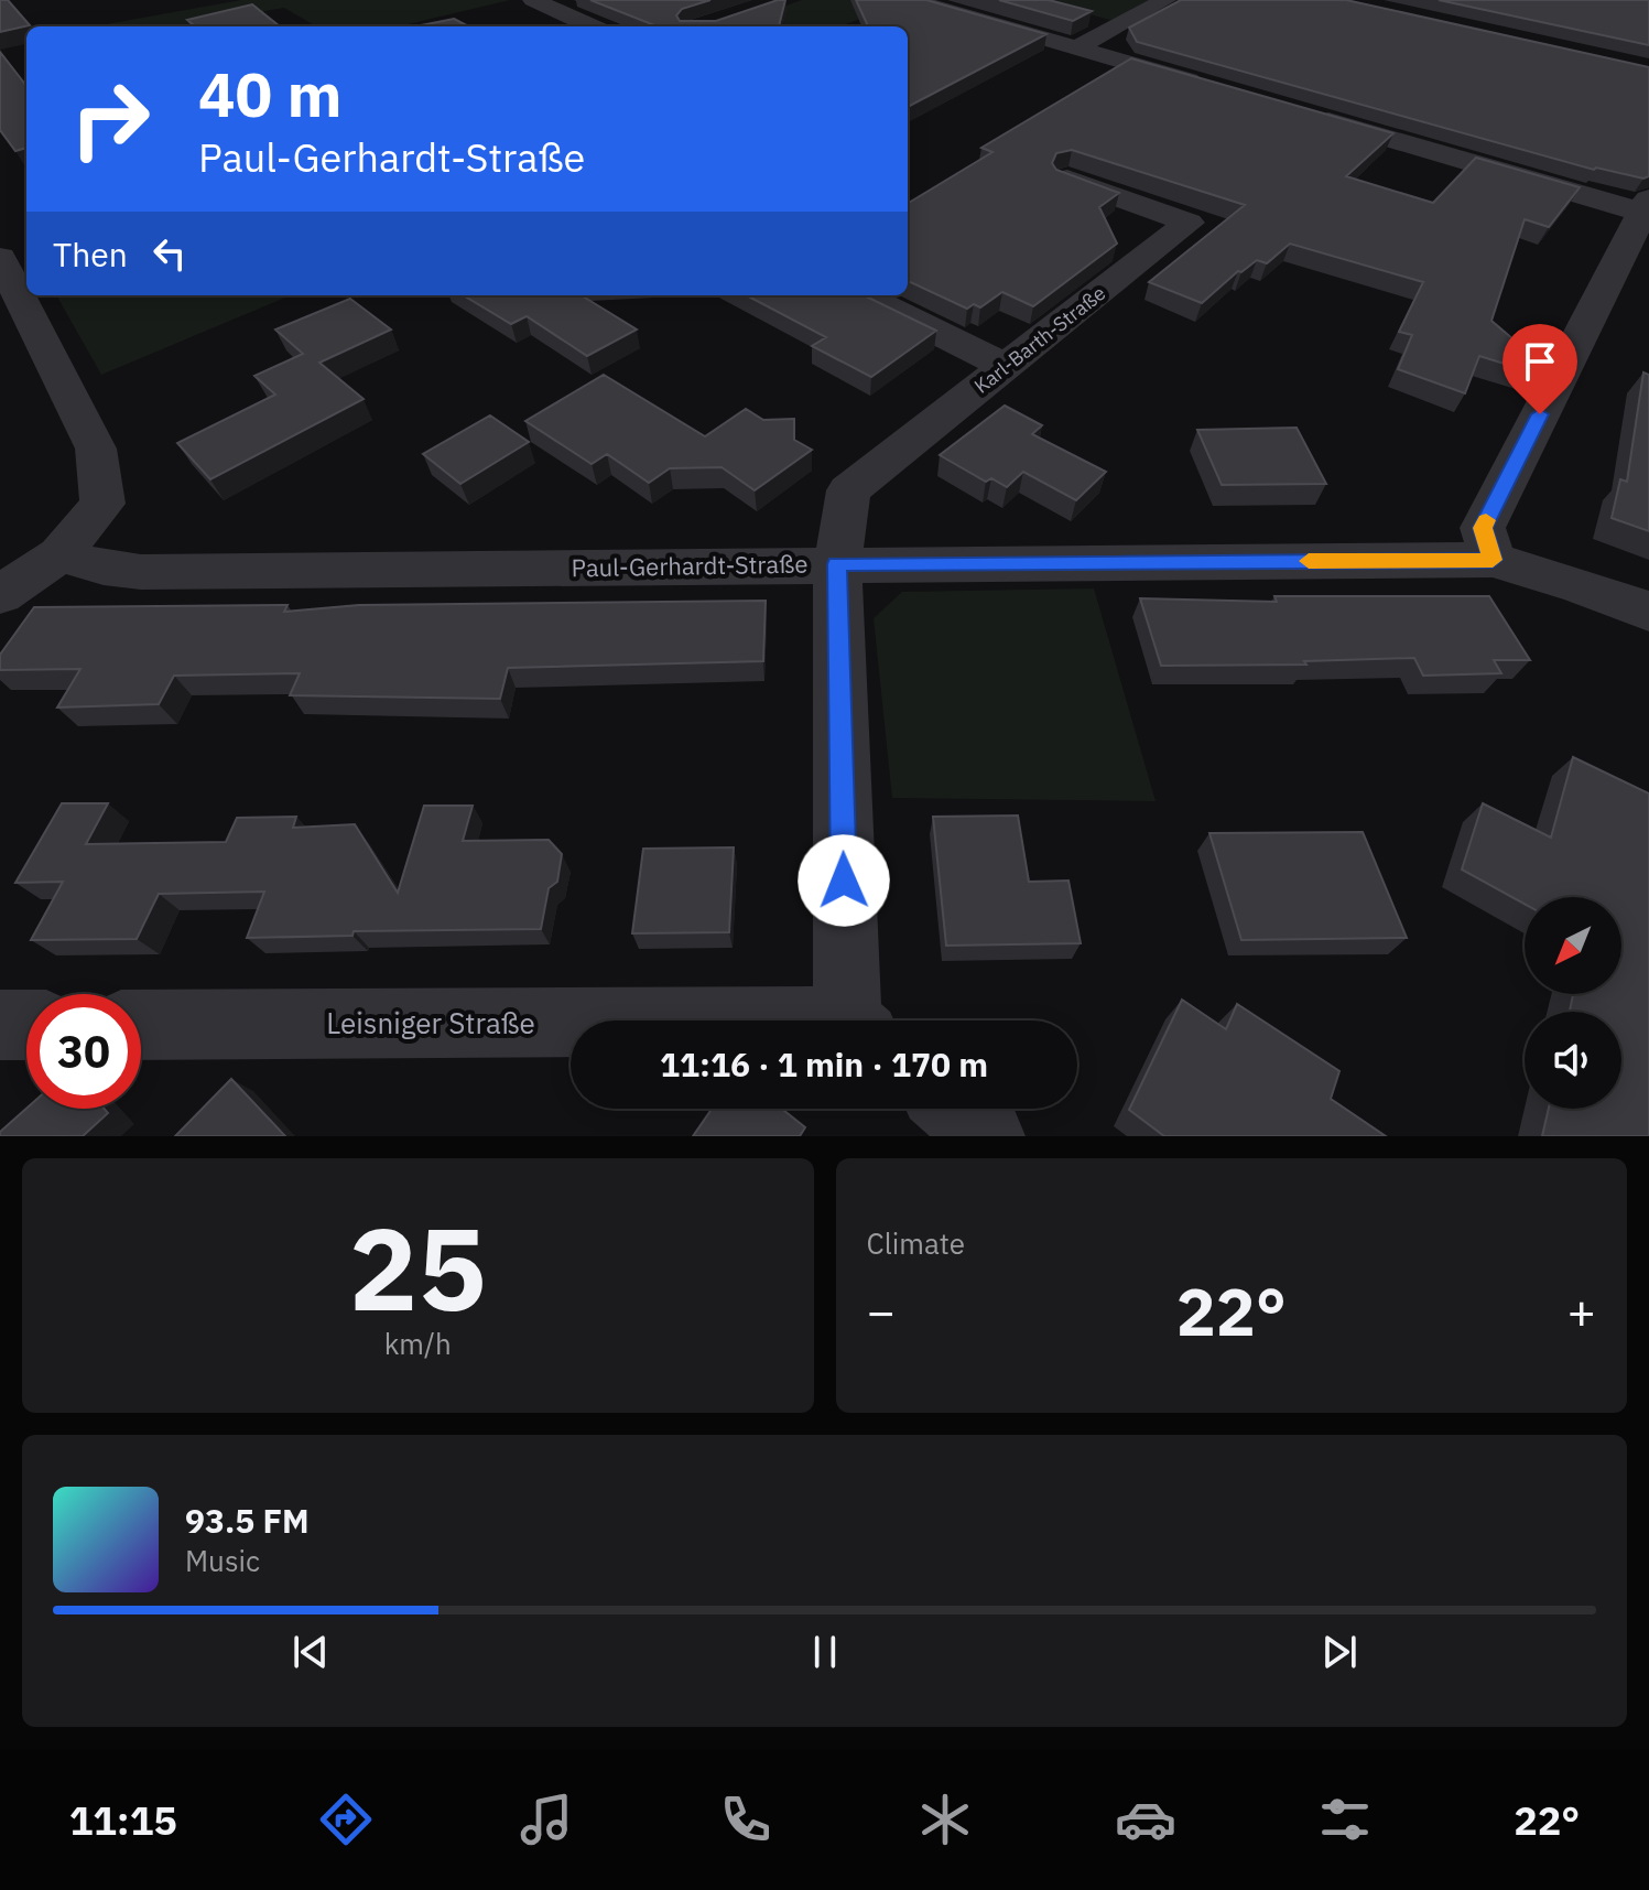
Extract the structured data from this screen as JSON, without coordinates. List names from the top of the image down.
{
  "streets": {
    "street": ["Karl-Barth-Straße", "Paul-Gerhardt-Straße", "Leisniger Straße"]
  },
  "crossings": [
    ["Karl-Barth-Straße", "Paul-Gerhardt-Straße"]
  ],
  "north": "bottom left",
  "page": {
    "turn": ["40 m", "Paul-Gerhardt-Straße"],
    "then": "Then",
    "limit": "30",
    "trip": "11:16 · 1 min · 170 m",
    "tile": [
      ["25", "km/h"],
      "Climate"
    ],
    "heat": ["−", "22°", "+"],
    "song": ["93.5 FM", "Music"],
    "tabs": ["11:15", "22°"]
  }
}
